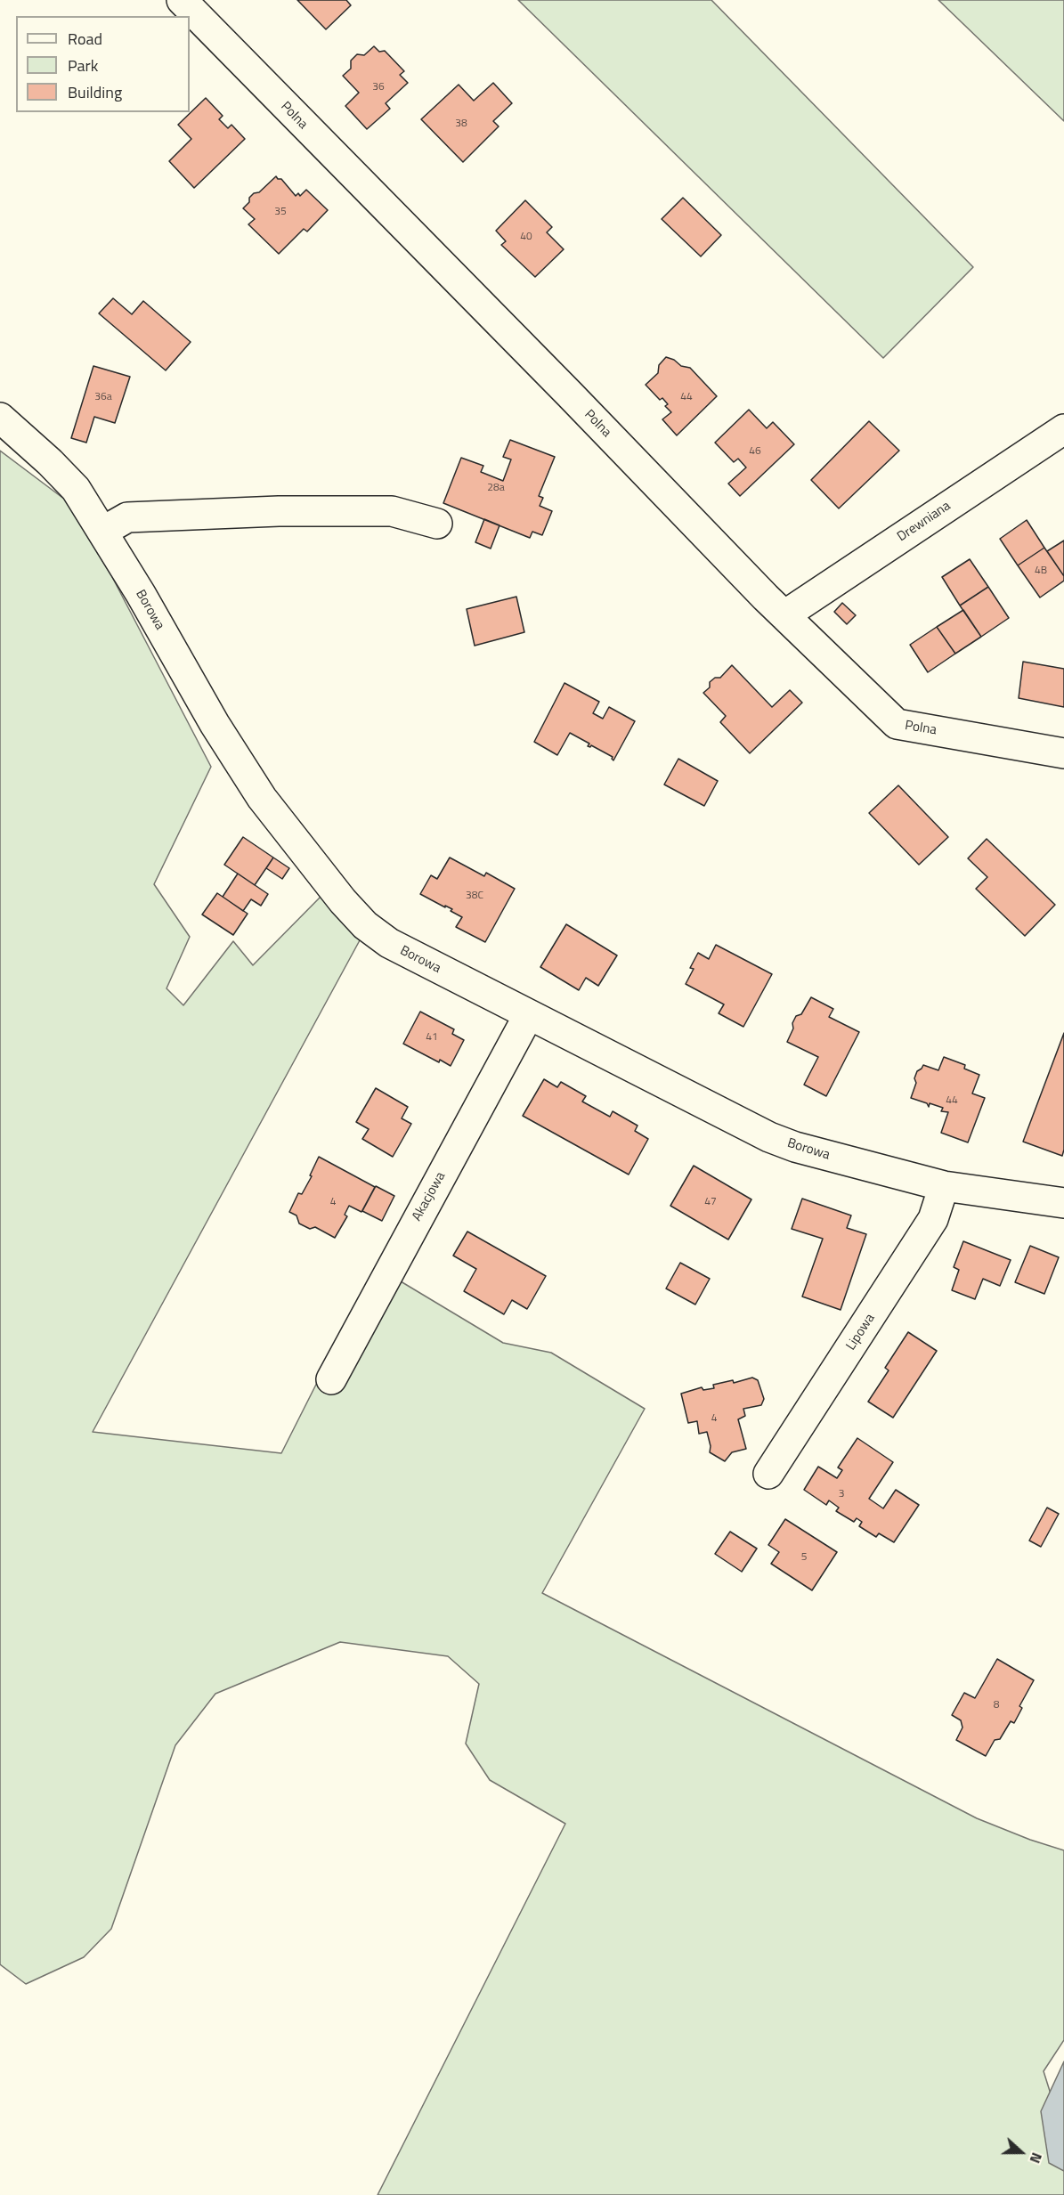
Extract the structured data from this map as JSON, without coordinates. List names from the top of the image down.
{
  "streets": {
    "street": [
      "Polna",
      "Drewniana",
      "Borowa",
      "Akacjowa",
      "Lipowa"
    ]
  },
  "crossings": [
    ["Polna", "Drewniana"],
    ["Borowa", "Akacjowa"],
    ["Borowa", "Lipowa"]
  ],
  "house_numbers": [
    "36",
    "38",
    "35",
    "40",
    "36a",
    "44",
    "46",
    "28a",
    "4B",
    "38C",
    "41",
    "44",
    "4",
    "47",
    "4",
    "3",
    "5",
    "8"
  ],
  "legend": ["Road", "Park", "Building"],
  "north": "right"
}
